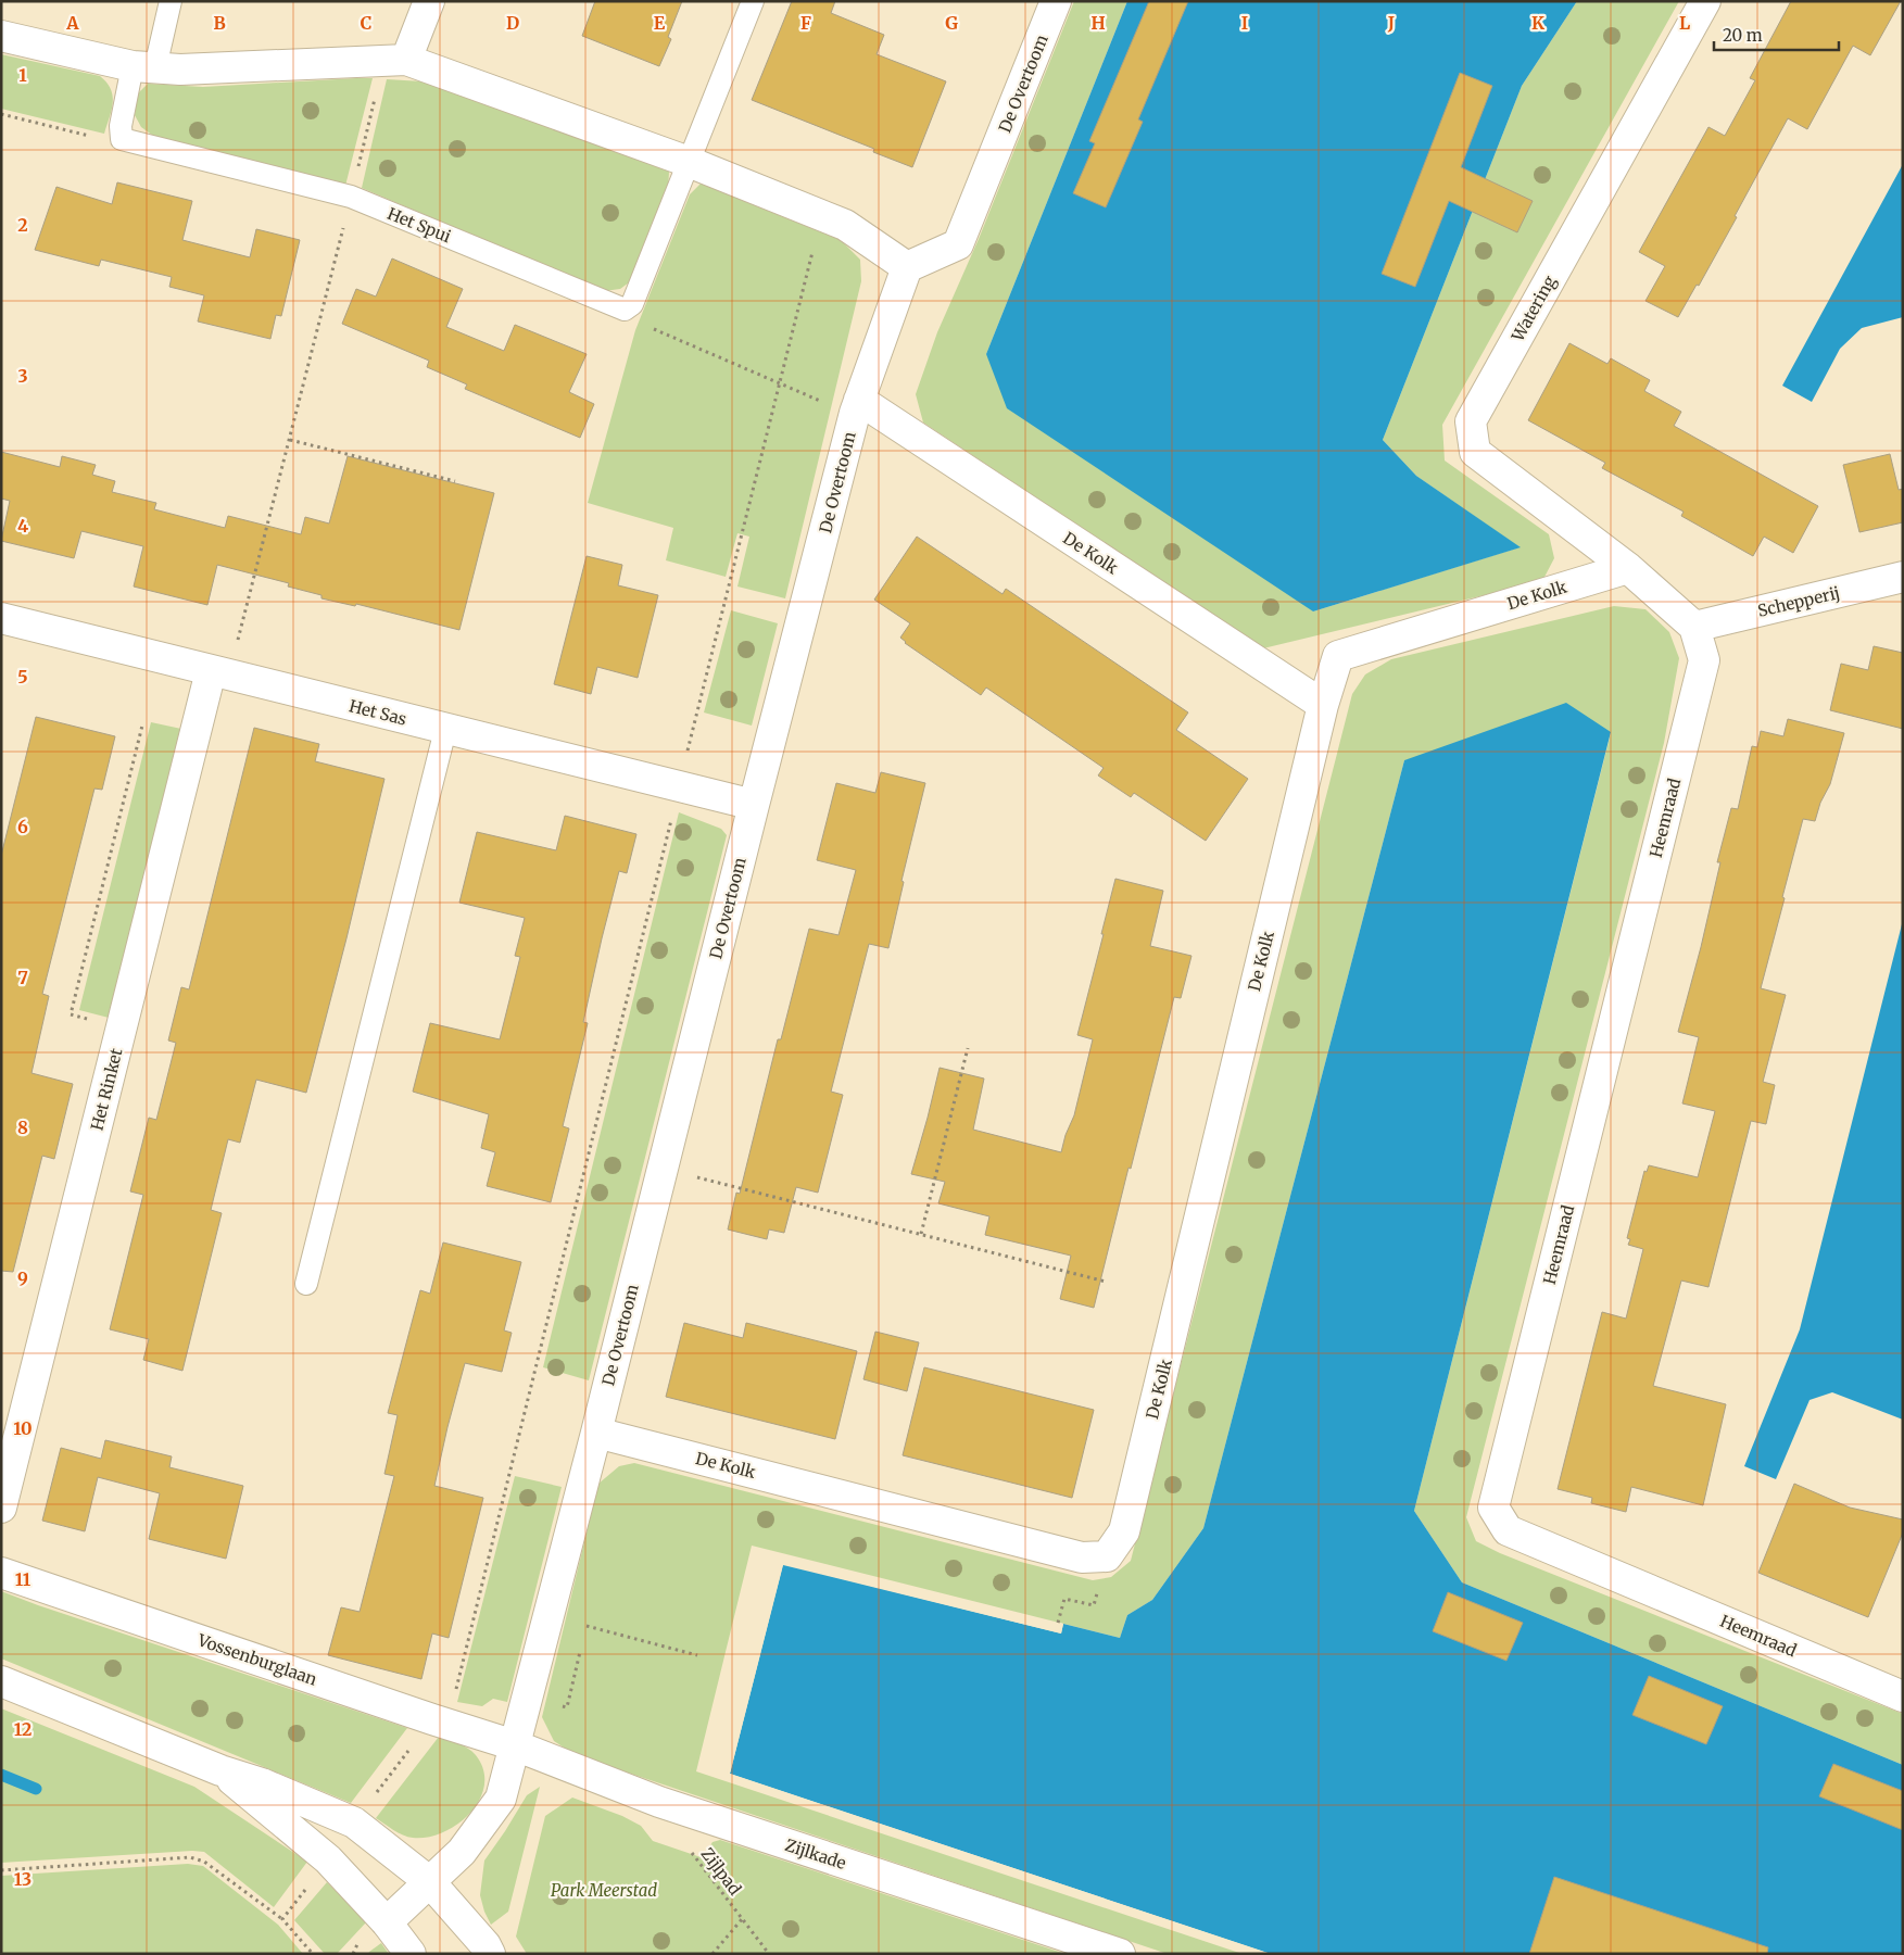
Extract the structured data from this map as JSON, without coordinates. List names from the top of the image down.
{
  "streets": {
    "street": [
      "De Overtoom",
      "Watering",
      "De Kolk",
      "Schepperij",
      "Het Sas",
      "Heemraad",
      "Het Rinket",
      "Vossenburglaan",
      "Zijlkade"
    ],
    "lane": ["Het Spui"],
    "path": ["Zijlpad"]
  },
  "crossings": [
    ["De Overtoom", "De Kolk"],
    ["De Overtoom", "Het Sas"],
    ["De Overtoom", "Vossenburglaan"],
    ["De Overtoom", "Zijlkade"],
    ["Watering", "De Kolk"],
    ["Schepperij", "Heemraad"],
    ["Het Sas", "Het Rinket"],
    ["Vossenburglaan", "Zijlkade"],
    ["Zijlkade", "Zijlpad"]
  ],
  "parks": ["Park Meerstad"],
  "scale_bar": "20 m",
  "grid": {
    "columns": [
      "A",
      "B",
      "C",
      "D",
      "E",
      "F",
      "G",
      "H",
      "I",
      "J",
      "K",
      "L"
    ],
    "rows": [
      "1",
      "2",
      "3",
      "4",
      "5",
      "6",
      "7",
      "8",
      "9",
      "10",
      "11",
      "12",
      "13"
    ]
  }
}
